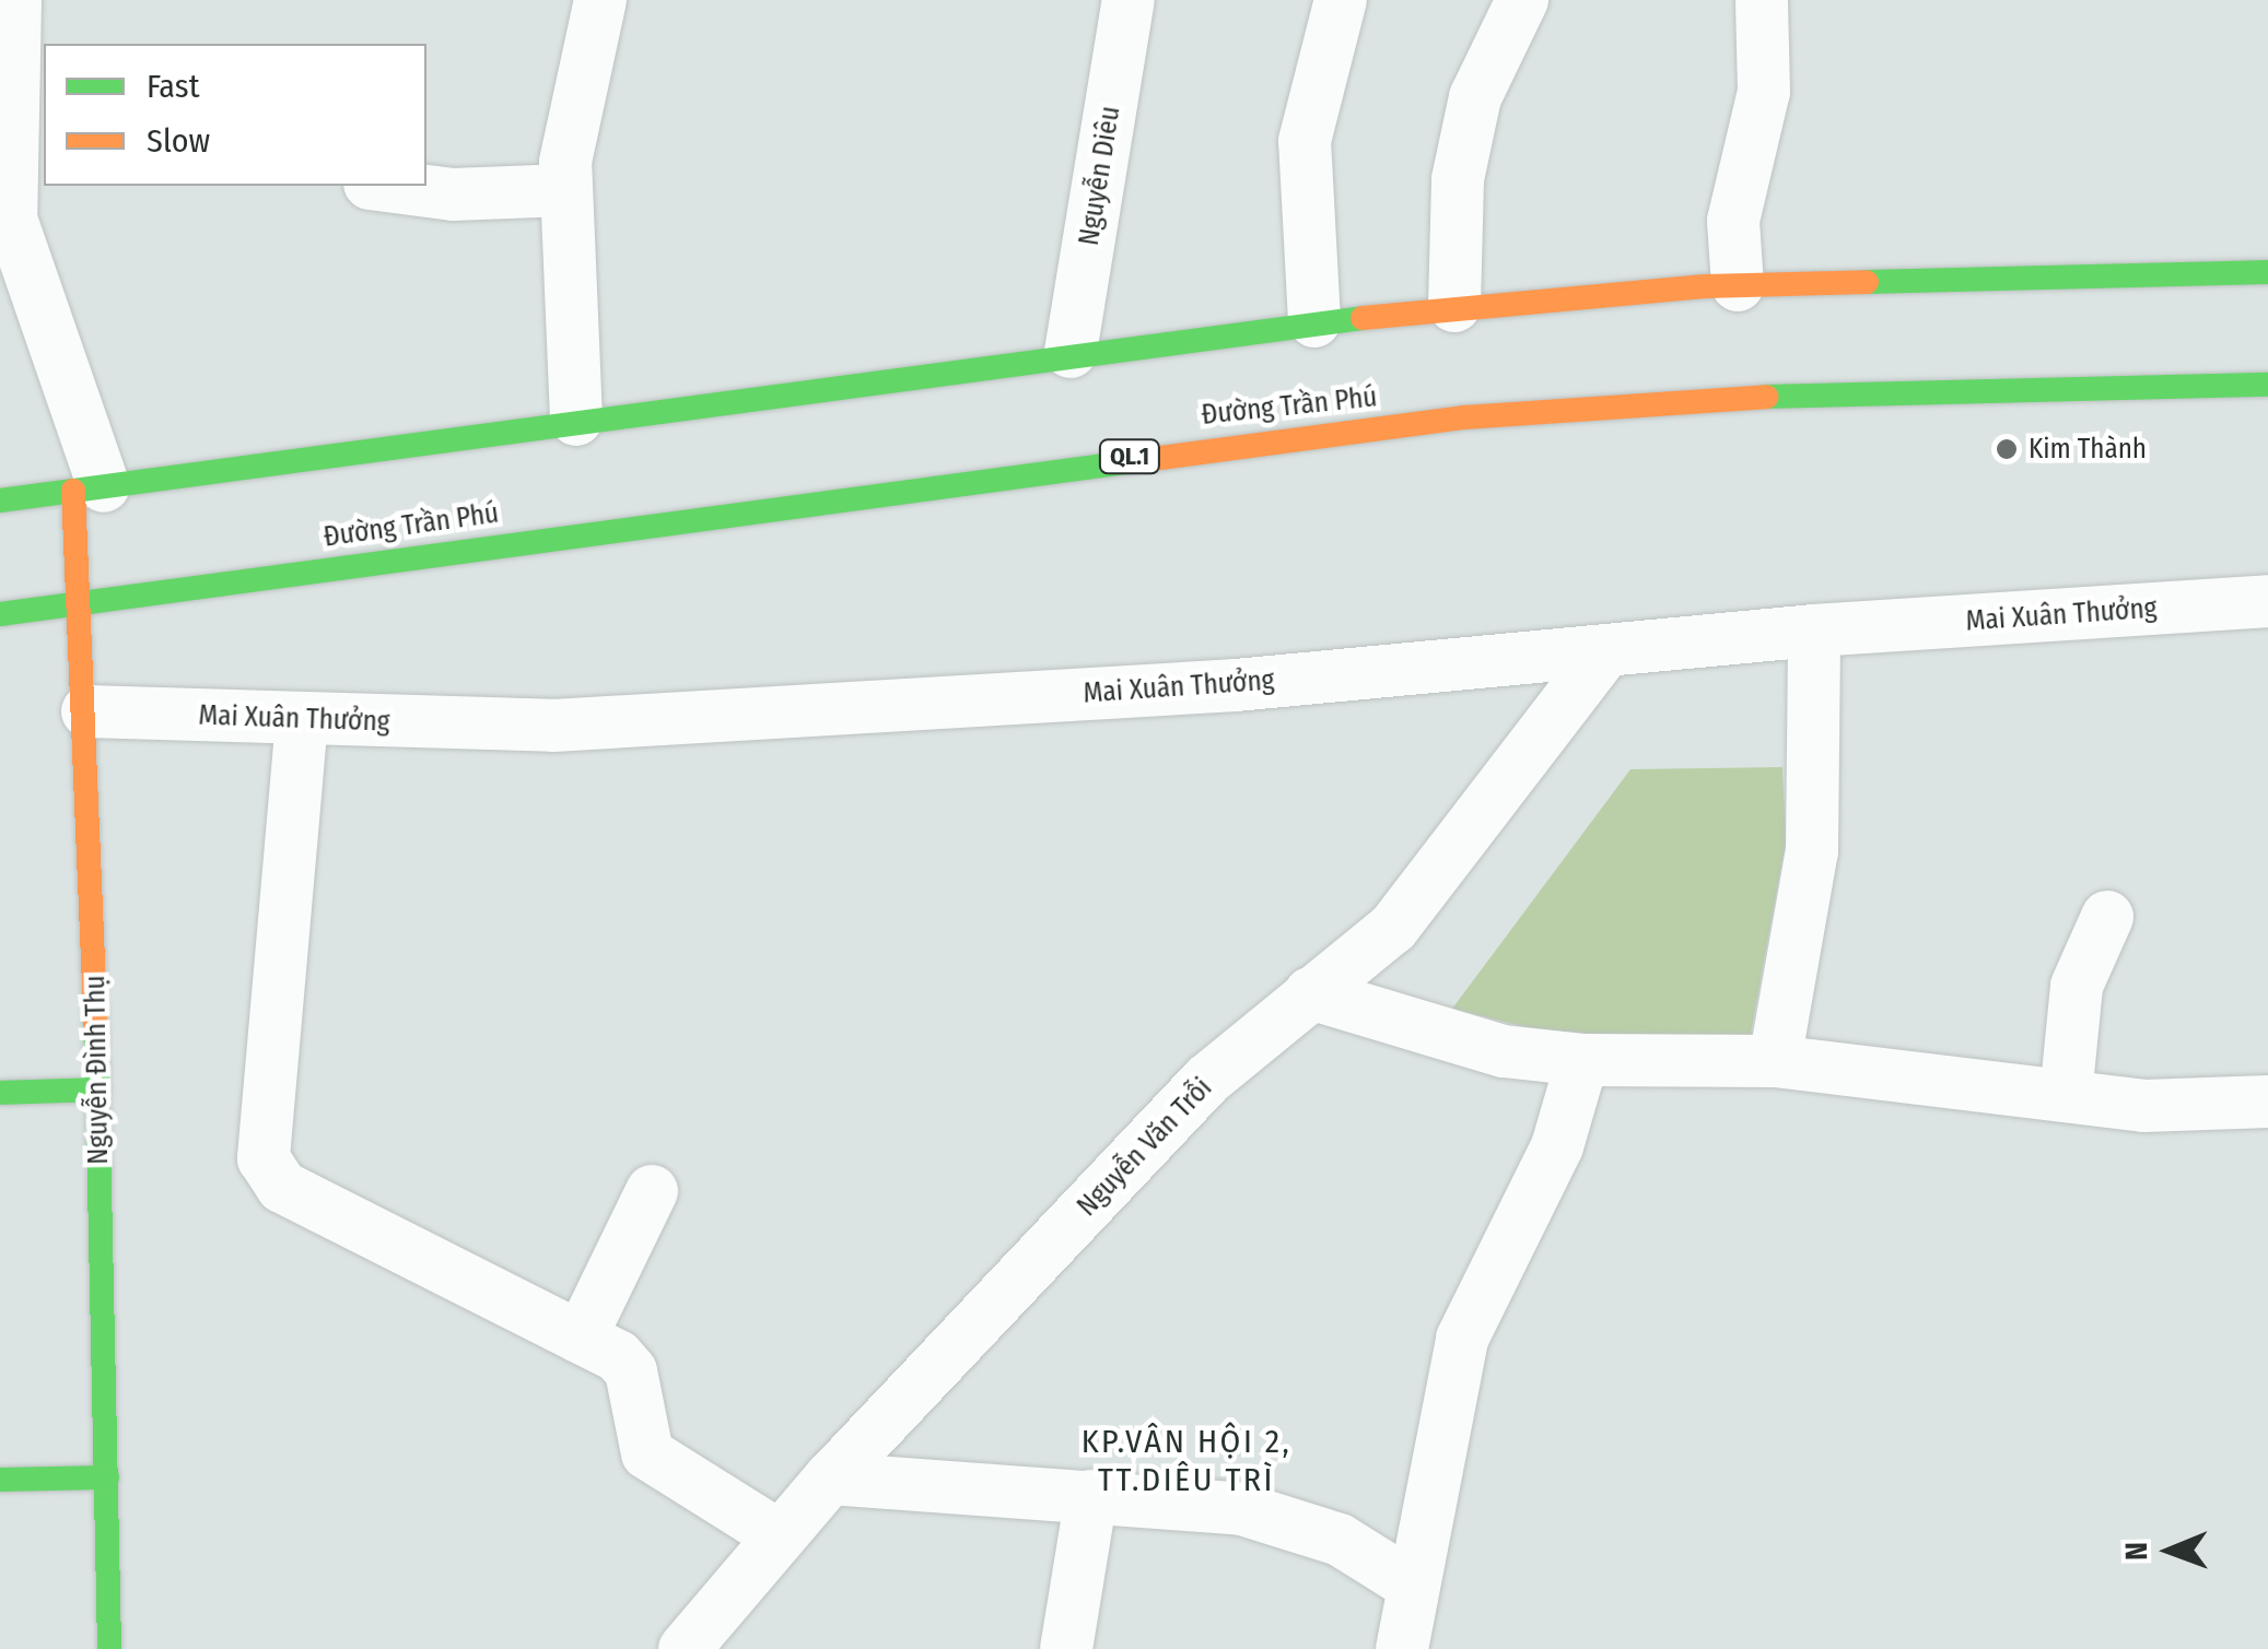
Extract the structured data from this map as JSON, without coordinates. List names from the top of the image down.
{
  "streets": {
    "main road": ["Đường Trần Phú", "QL.1", "Nguyễn Đình Thụ"],
    "street": ["Nguyễn Diêu", "Mai Xuân Thưởng", "Nguyễn Văn Trỗi"]
  },
  "crossings": [
    ["Đường Trần Phú", "Nguyễn Đình Thụ"],
    ["Mai Xuân Thưởng", "Nguyễn Đình Thụ"],
    ["Mai Xuân Thưởng", "Nguyễn Văn Trỗi"]
  ],
  "districts": ["KP.VÂN HỘI 2, TT.DIÊU TRÌ"],
  "places": ["Kim Thành"],
  "legend": ["Fast", "Slow"],
  "north": "left"
}
